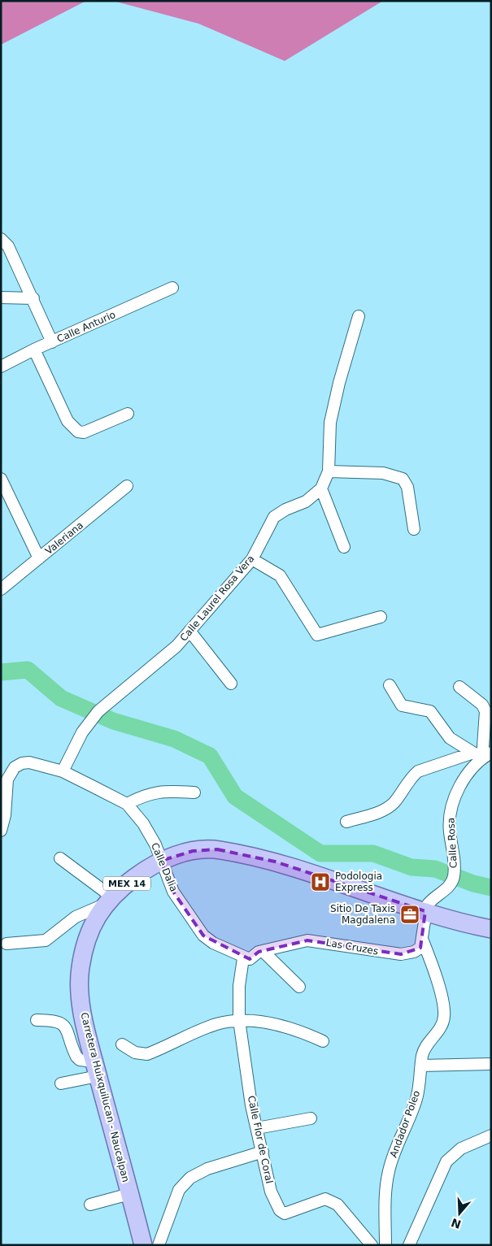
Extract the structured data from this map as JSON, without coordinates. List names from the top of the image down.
{
  "streets": {
    "main road": ["MEX 14", "Carretera Huixquilucan - Naucalpan"],
    "street": [
      "Calle Anturio",
      "Valeriana",
      "Calle Laurel Rosa Vera",
      "Calle Rosa",
      "Calle Dalia",
      "Las Cruzes",
      "Andador Poleo",
      "Calle Flor de Coral"
    ]
  },
  "crossings": [
    ["Calle Laurel Rosa Vera", "Calle Dalia"],
    ["Calle Rosa", "Carretera Huixquilucan - Naucalpan"],
    ["Calle Dalia", "Las Cruzes"],
    ["Calle Dalia", "Carretera Huixquilucan - Naucalpan"],
    ["Calle Dalia", "Calle Flor de Coral"],
    ["Las Cruzes", "Andador Poleo"],
    ["Las Cruzes", "Calle Flor de Coral"]
  ],
  "places": {
    "hospital": ["Podologia Express"],
    "office": ["Sitio De Taxis Magdalena"]
  },
  "north": "bottom"
}
